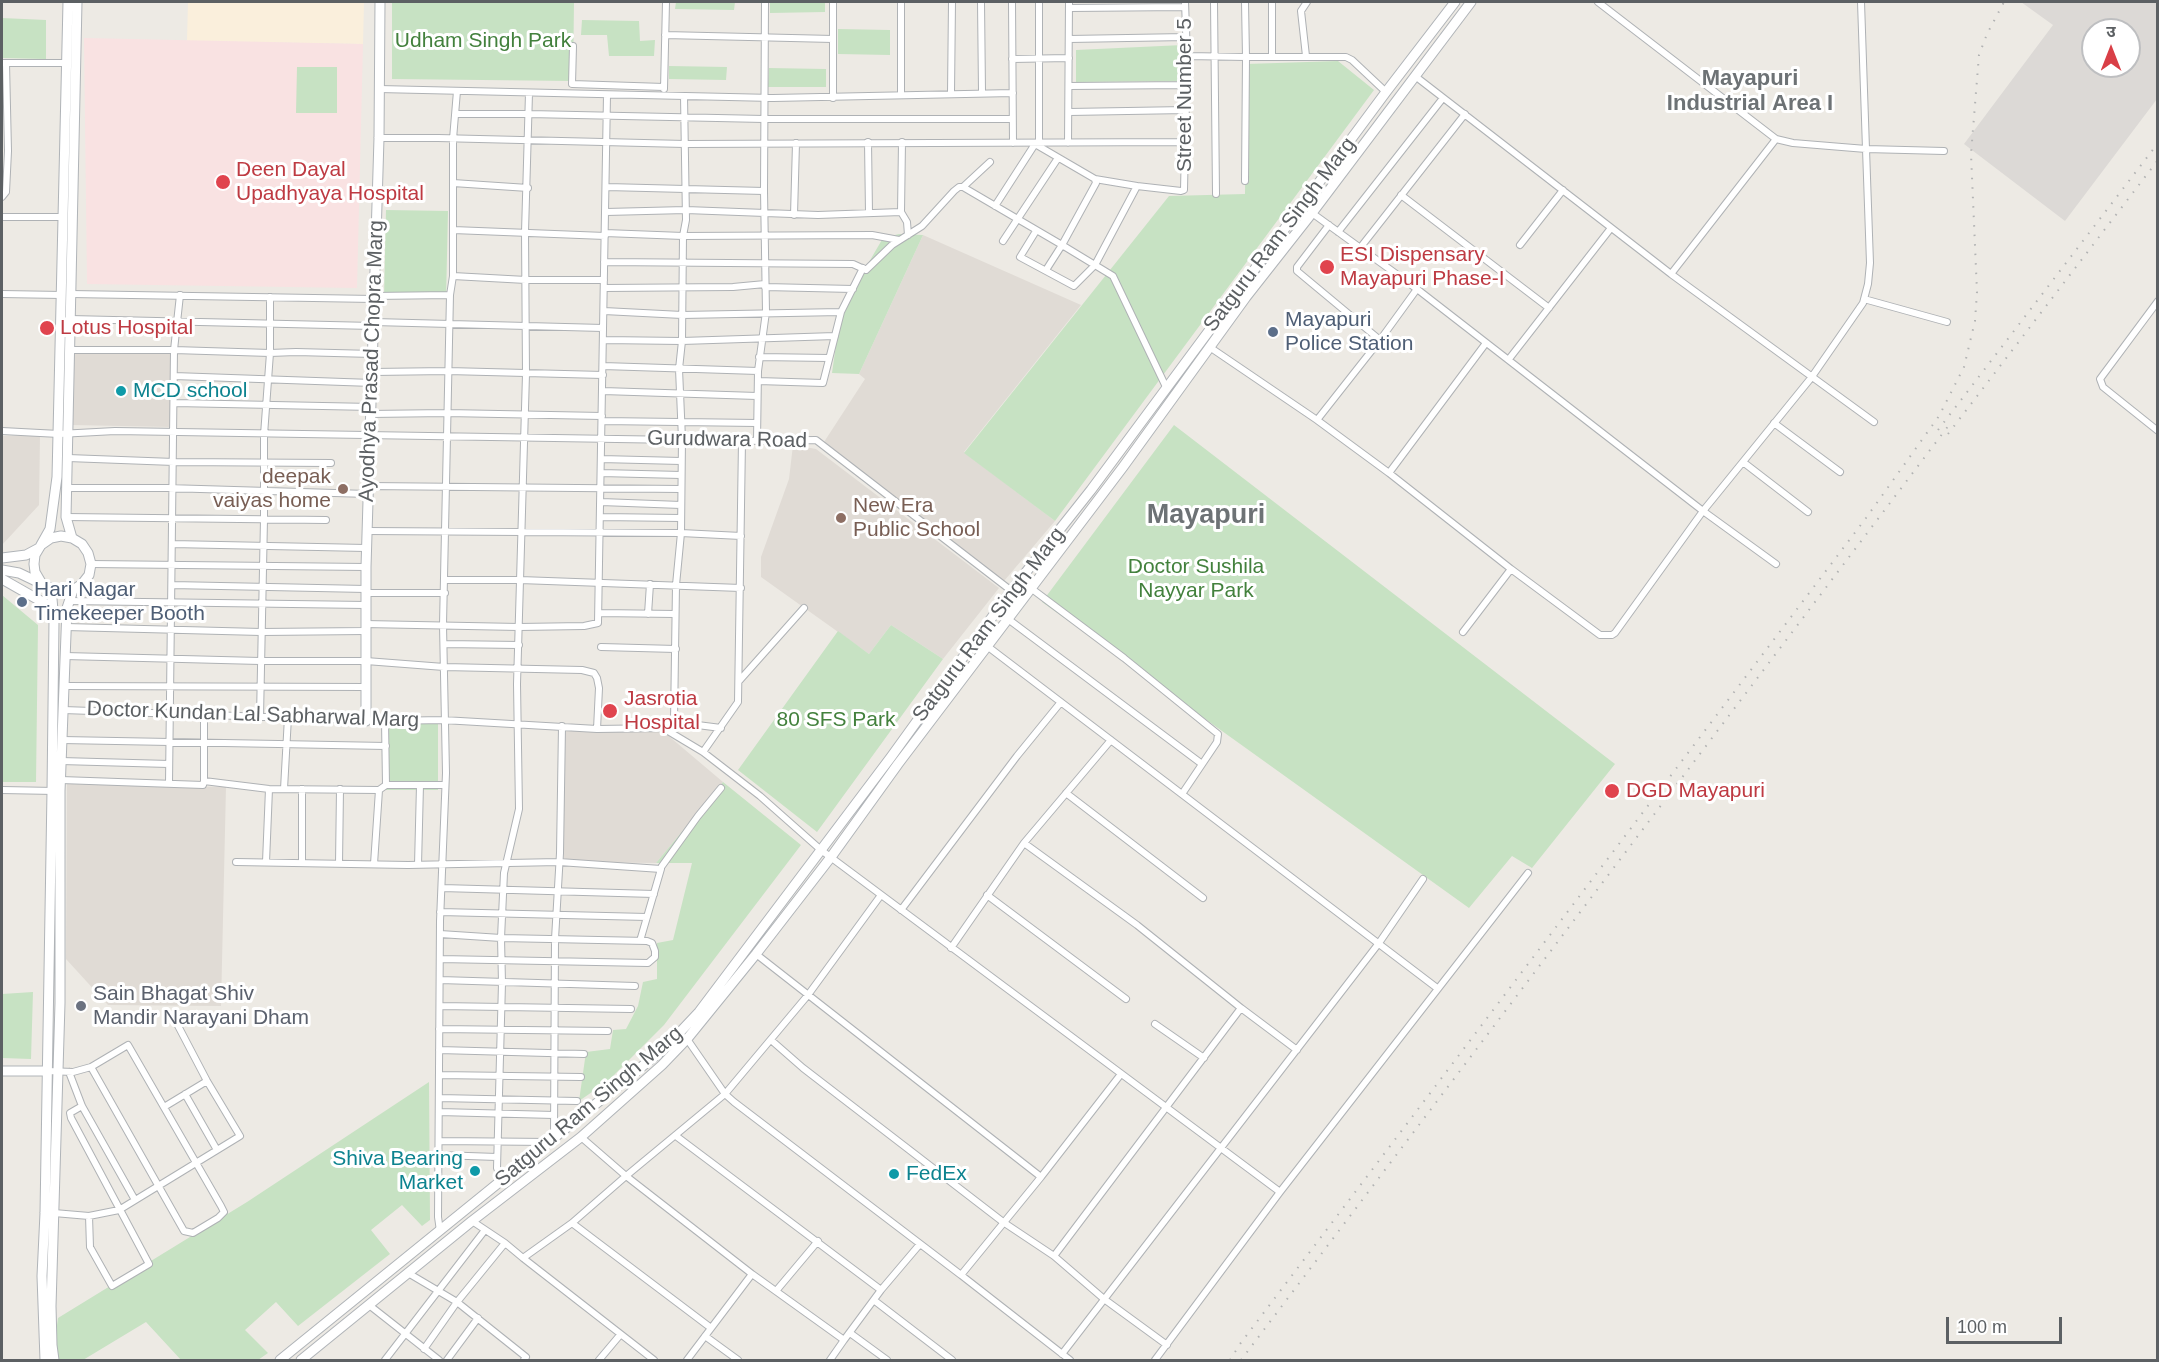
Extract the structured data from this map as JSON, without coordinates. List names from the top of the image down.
{
  "streets": {
    "street": [
      "Street Number 5",
      "Satguru Ram Singh Marg",
      "Ayodhya Prasad Chopra Marg",
      "Gurudwara Road",
      "Doctor Kundan Lal Sabharwal Marg"
    ]
  },
  "crossings": [
    ["Satguru Ram Singh Marg", "Gurudwara Road"],
    ["Ayodhya Prasad Chopra Marg", "Gurudwara Road"],
    ["Ayodhya Prasad Chopra Marg", "Doctor Kundan Lal Sabharwal Marg"]
  ],
  "districts": ["Mayapuri Industrial Area I", "Mayapuri"],
  "parks": ["Udham Singh Park", "Doctor Sushila Nayyar Park", "80 SFS Park"],
  "places": [
    "Deen Dayal Upadhyaya Hospital",
    "ESI Dispensary Mayapuri Phase-I",
    "Lotus Hospital",
    "Mayapuri Police Station",
    "MCD school",
    "deepak vaiyas home",
    "New Era Public School",
    "Hari Nagar Timekeeper Booth",
    "Jasrotia Hospital",
    "DGD Mayapuri",
    "Sain Bhagat Shiv Mandir Narayani Dham",
    "Shiva Bearing Market",
    "FedEx"
  ],
  "scale_bar": "100 m",
  "north": "top"
}
